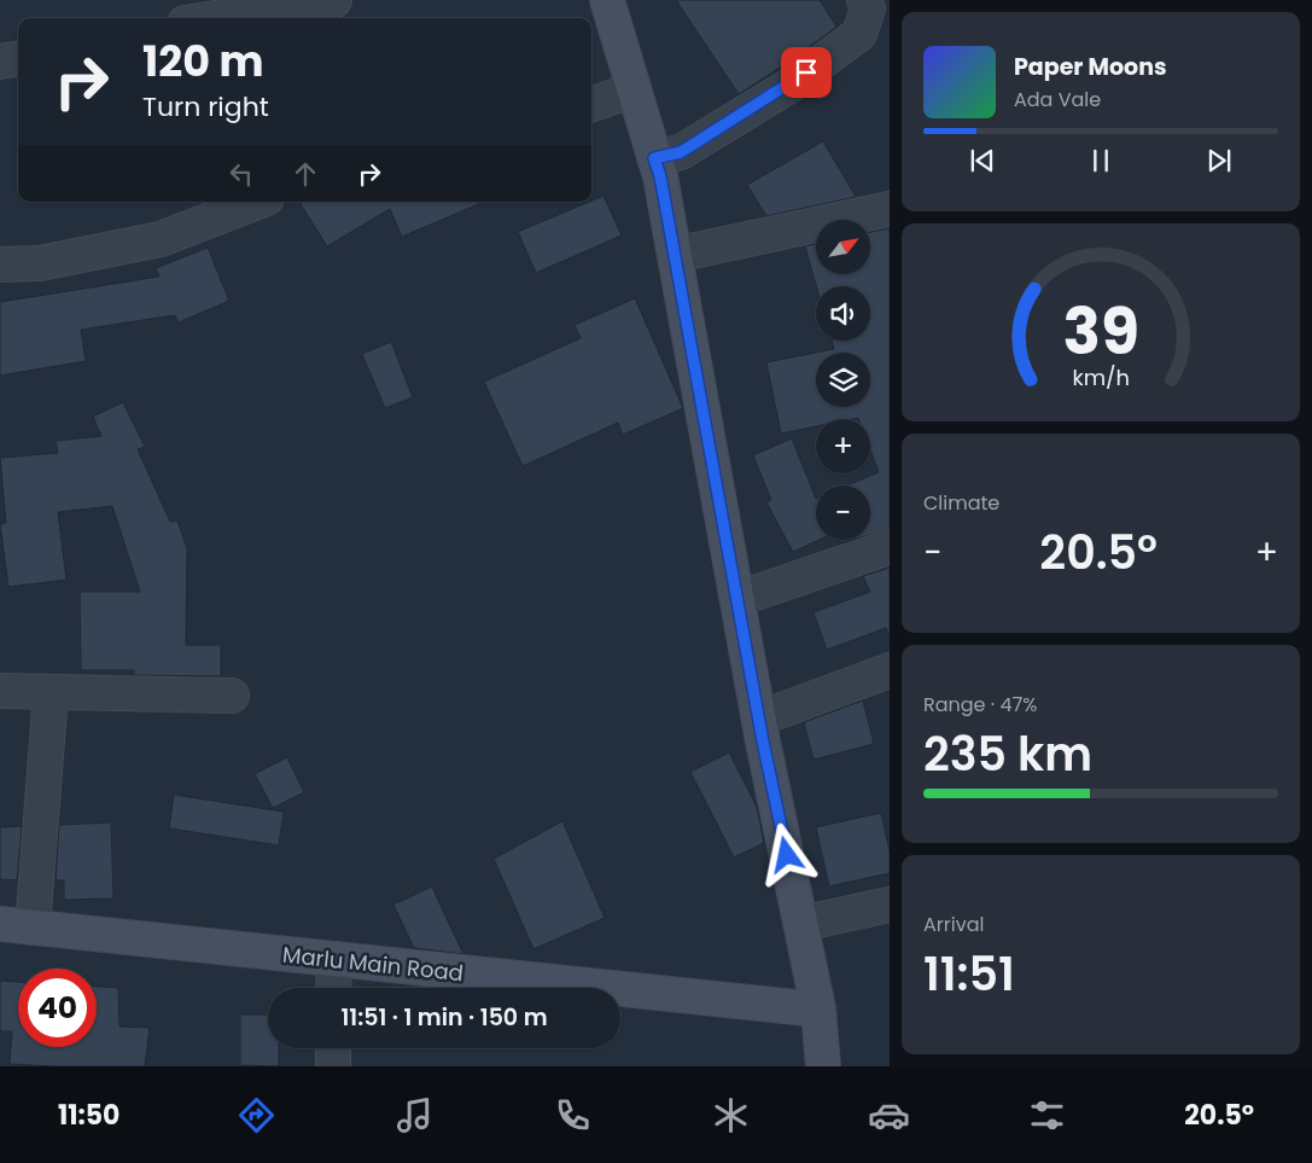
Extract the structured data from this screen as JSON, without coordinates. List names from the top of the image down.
{
  "streets": {
    "street": ["Marlu Main Road"]
  },
  "north": "top right",
  "page": {
    "turn": ["120 m", "Turn right"],
    "song": ["Paper Moons", "Ada Vale"],
    "map_buttons": ["+", "−"],
    "tile": [
      "Climate",
      ["Range · 47%", "235 km"],
      ["Arrival", "11:51"]
    ],
    "heat": ["−", "20.5°", "+"],
    "limit": "40",
    "trip": "11:51 · 1 min · 150 m",
    "tabs": ["11:50", "20.5°"],
    "gauge": ["39", "km/h"]
  }
}
